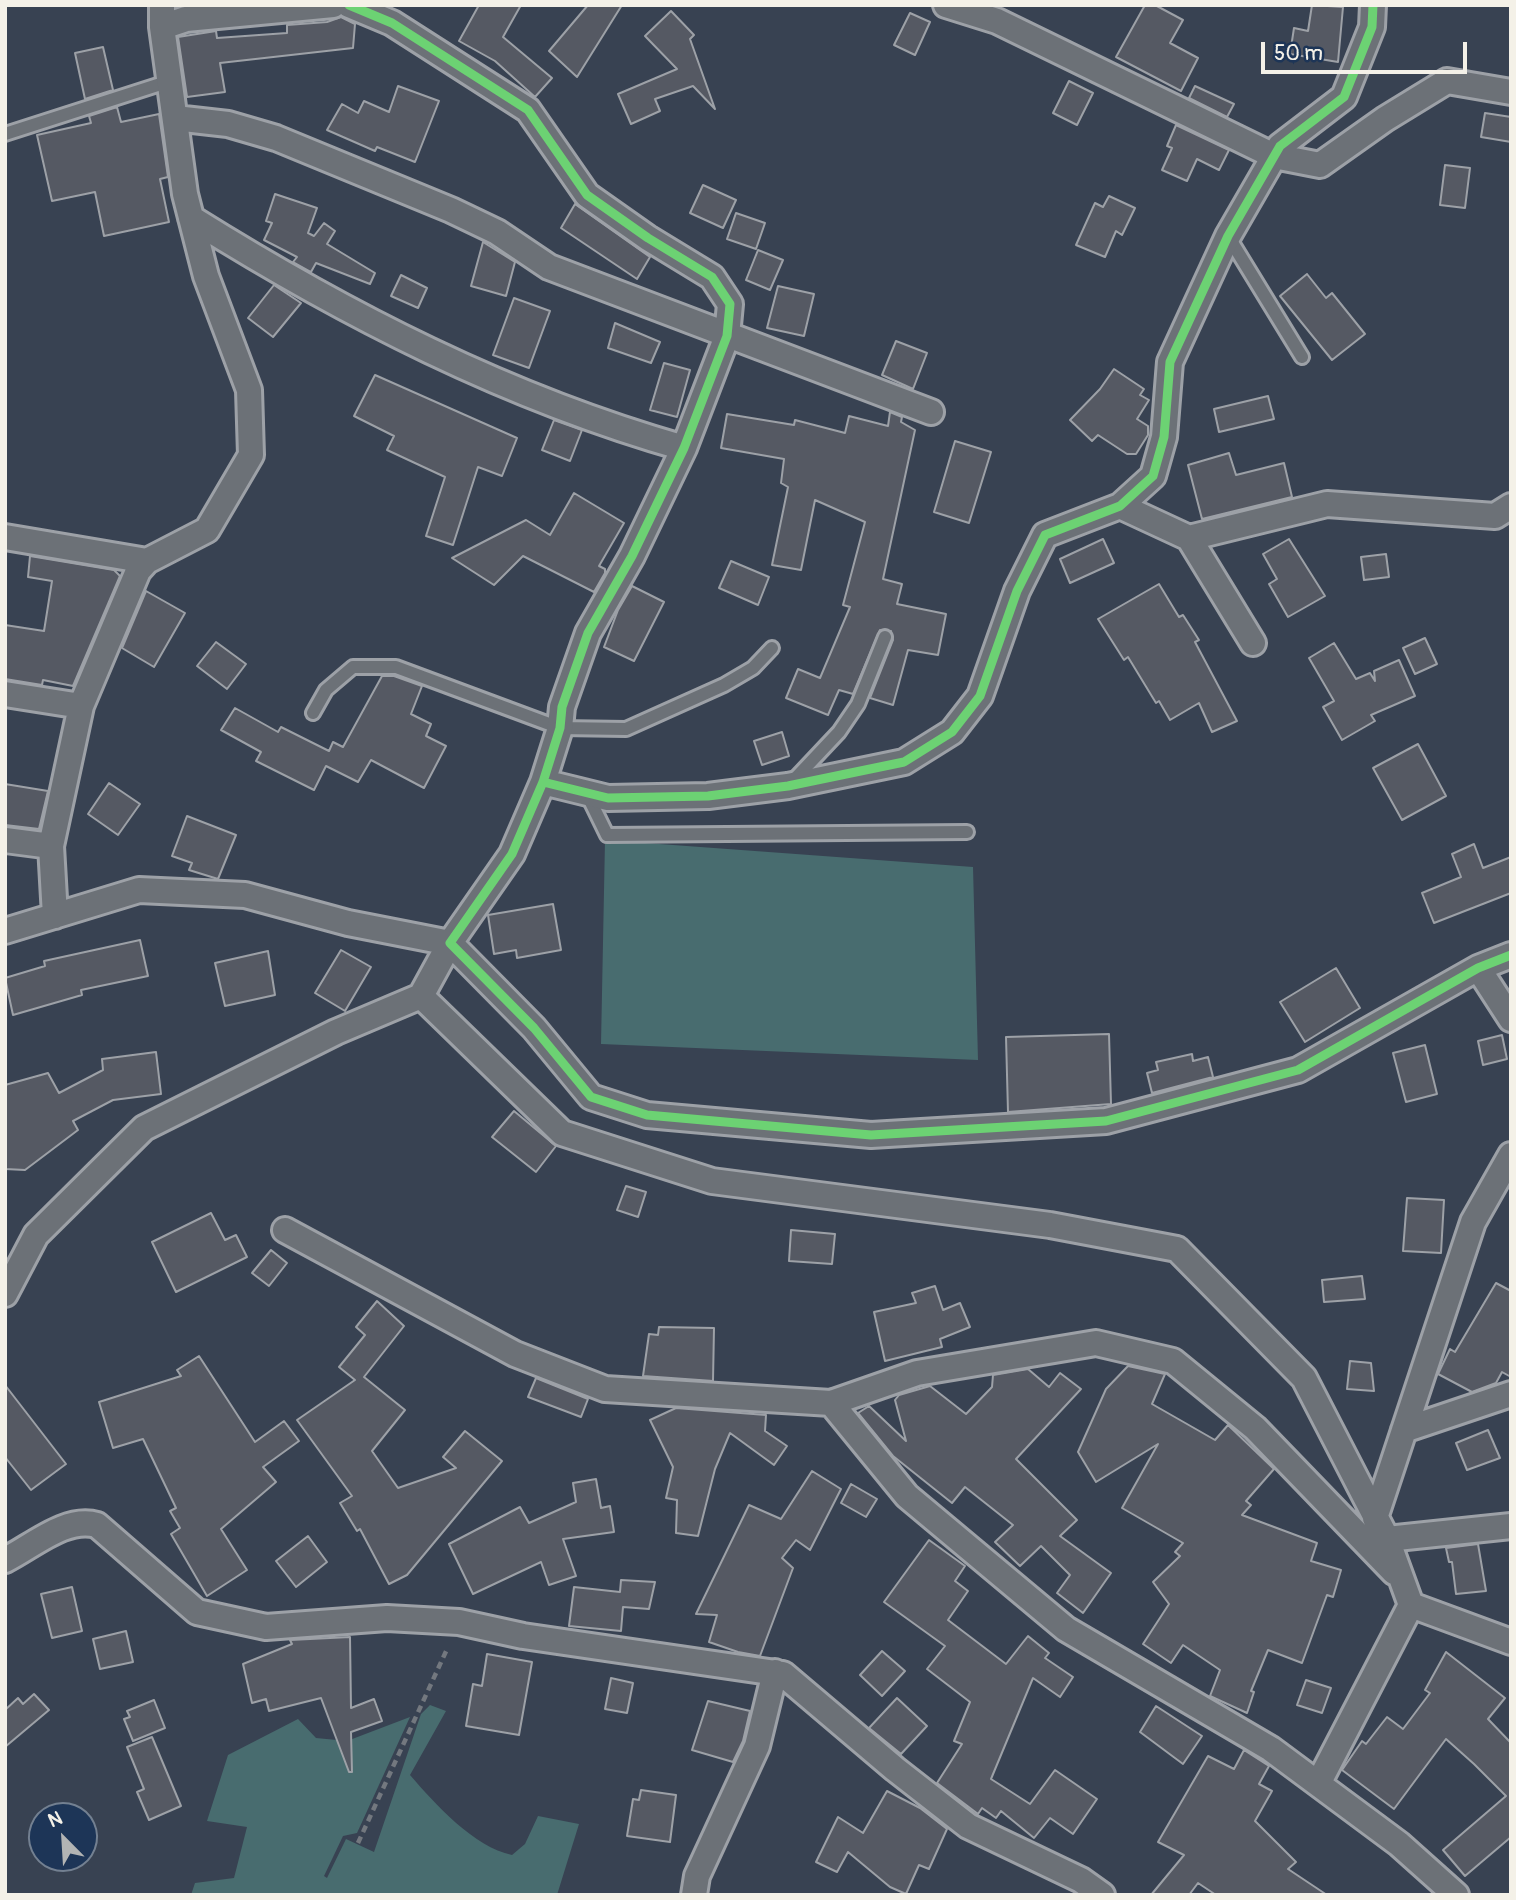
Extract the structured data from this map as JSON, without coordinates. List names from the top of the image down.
{
  "scale_bar": "50 m",
  "north": "top left"
}
